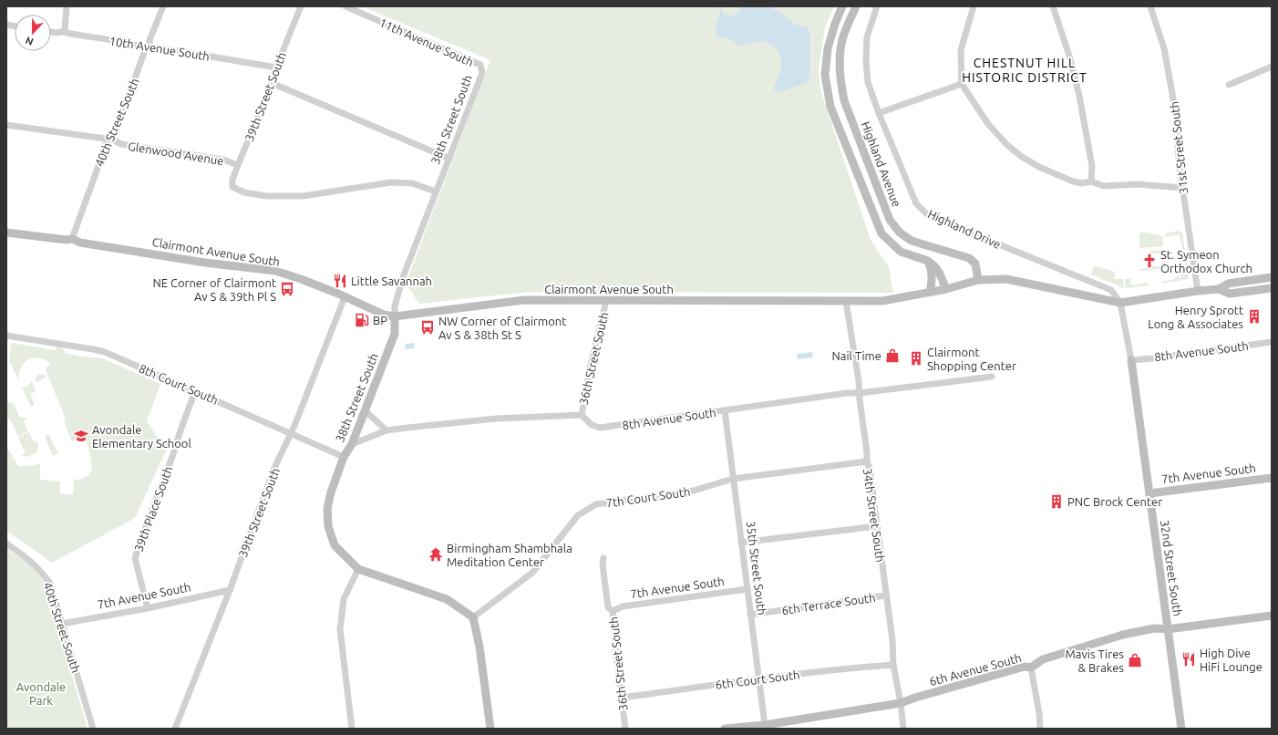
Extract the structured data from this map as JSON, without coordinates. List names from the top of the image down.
{
  "streets": {
    "street": [
      "11th Avenue South",
      "10th Avenue South",
      "39th Street South",
      "38th Street South",
      "40th Street South",
      "31st Street South",
      "Glenwood Avenue",
      "Highland Avenue",
      "Highland Drive",
      "Clairmont Avenue South",
      "8th Avenue South",
      "36th Street South",
      "8th Court South",
      "7th Avenue South",
      "7th Court South",
      "39th Place South",
      "34th Street South",
      "35th Street South",
      "32nd Street South",
      "6th Terrace South",
      "6th Avenue South",
      "6th Court South"
    ]
  },
  "crossings": [
    ["11th Avenue South", "38th Street South"],
    ["10th Avenue South", "39th Street South"],
    ["10th Avenue South", "40th Street South"],
    ["39th Street South", "38th Street South"],
    ["39th Street South", "Glenwood Avenue"],
    ["39th Street South", "Clairmont Avenue South"],
    ["39th Street South", "8th Court South"],
    ["39th Street South", "7th Avenue South"],
    ["38th Street South", "Clairmont Avenue South"],
    ["38th Street South", "8th Court South"],
    ["40th Street South", "Glenwood Avenue"],
    ["40th Street South", "Clairmont Avenue South"],
    ["40th Street South", "7th Avenue South"],
    ["31st Street South", "Clairmont Avenue South"],
    ["Highland Avenue", "Clairmont Avenue South"],
    ["Highland Drive", "Clairmont Avenue South"],
    ["Highland Drive", "32nd Street South"],
    ["Clairmont Avenue South", "36th Street South"],
    ["Clairmont Avenue South", "34th Street South"],
    ["Clairmont Avenue South", "32nd Street South"],
    ["8th Avenue South", "36th Street South"],
    ["8th Avenue South", "34th Street South"],
    ["8th Avenue South", "35th Street South"],
    ["8th Avenue South", "32nd Street South"],
    ["36th Street South", "7th Avenue South"],
    ["36th Street South", "6th Court South"],
    ["8th Court South", "39th Place South"],
    ["7th Avenue South", "39th Place South"],
    ["7th Avenue South", "35th Street South"],
    ["7th Avenue South", "32nd Street South"],
    ["7th Court South", "34th Street South"],
    ["7th Court South", "35th Street South"],
    ["34th Street South", "6th Terrace South"],
    ["34th Street South", "6th Avenue South"],
    ["34th Street South", "6th Court South"],
    ["35th Street South", "6th Terrace South"],
    ["35th Street South", "6th Avenue South"],
    ["35th Street South", "6th Court South"],
    ["32nd Street South", "6th Avenue South"]
  ],
  "districts": ["CHESTNUT HILL HISTORIC DISTRICT"],
  "parks": ["Avondale Park"],
  "places": {
    "church": ["St. Symeon Orthodox Church"],
    "restaurant": ["Little Savannah", "High Dive HiFi Lounge"],
    "bus stop": ["NE Corner of Clairmont Av S & 39th Pl S", "NW Corner of Clairmont Av S & 38th St S"],
    "building": ["Henry Sprott Long & Associates", "Clairmont Shopping Center", "PNC Brock Center"],
    "fuel station": ["BP"],
    "shop": ["Nail Time", "Mavis Tires & Brakes"],
    "school or university": ["Avondale Elementary School"],
    "temple": ["Birmingham Shambhala Meditation Center"]
  },
  "north": "bottom"
}
